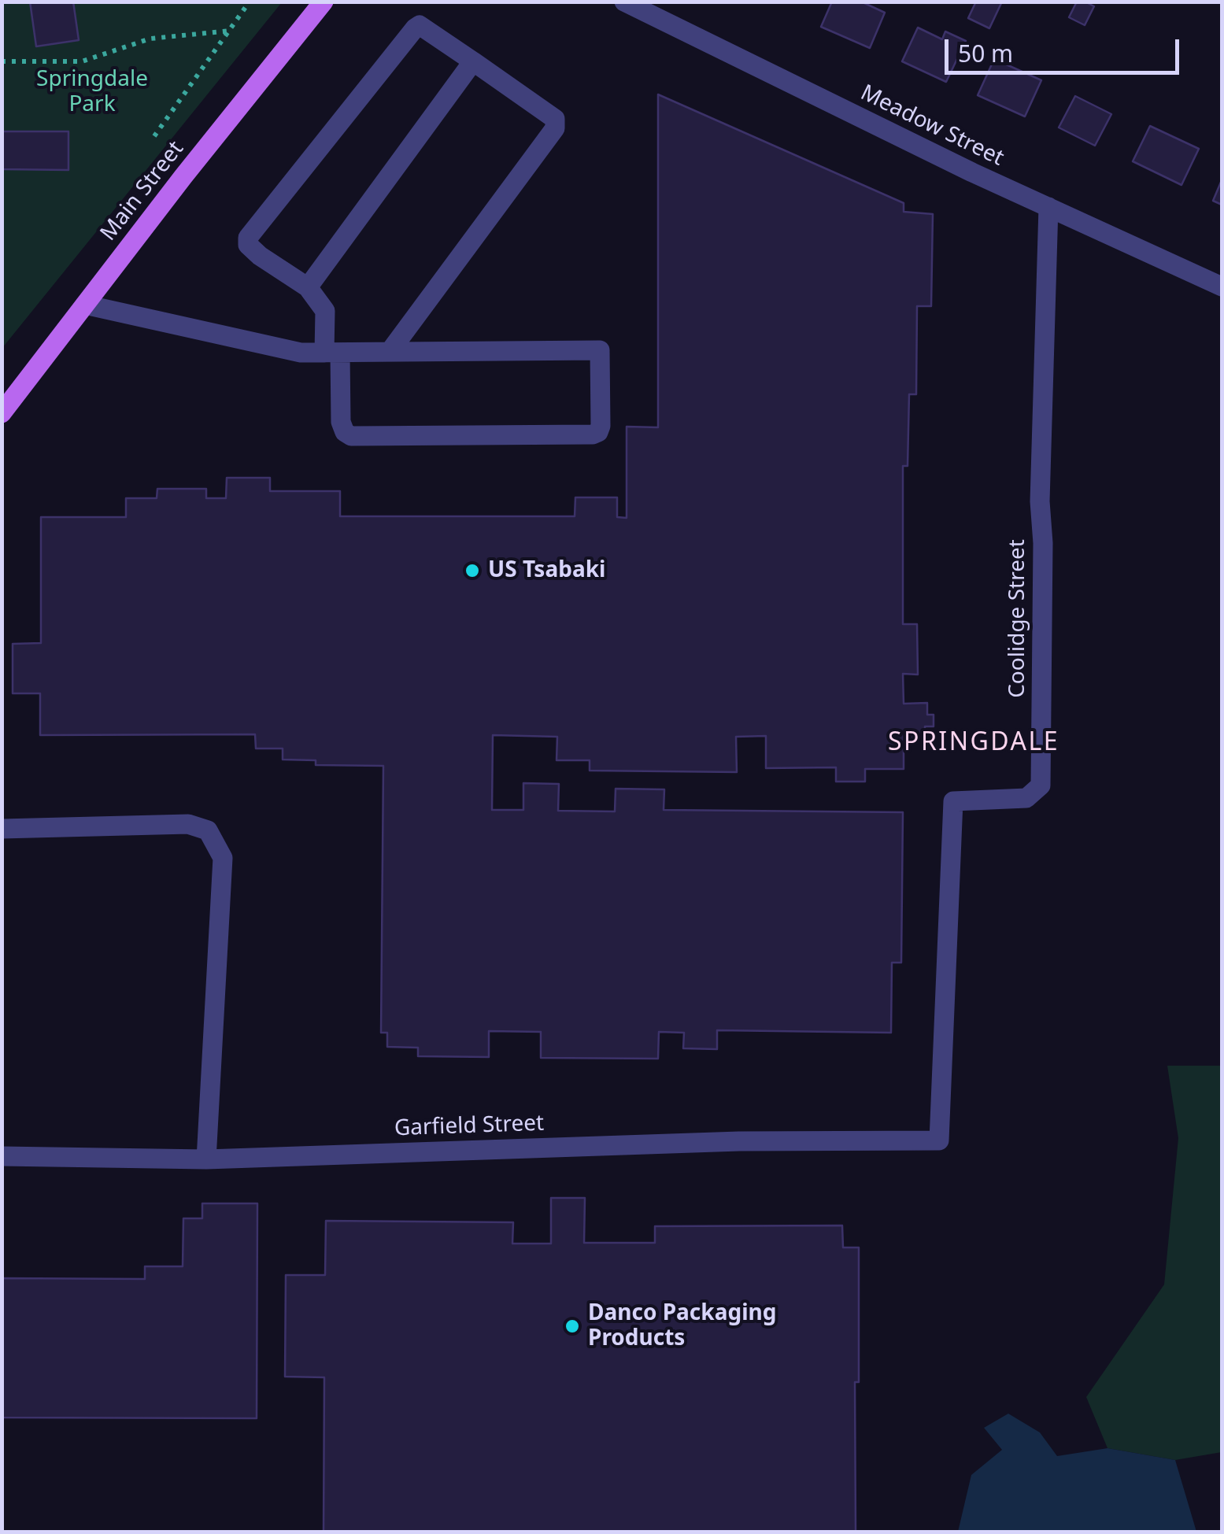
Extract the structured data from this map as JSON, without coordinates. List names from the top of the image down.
{
  "streets": {
    "main road": ["Main Street"],
    "street": ["Meadow Street", "Coolidge Street", "Garfield Street"]
  },
  "crossings": [
    ["Meadow Street", "Coolidge Street"],
    ["Coolidge Street", "Garfield Street"]
  ],
  "districts": ["SPRINGDALE"],
  "parks": ["Springdale Park"],
  "places": ["US Tsabaki", "Danco Packaging Products"],
  "scale_bar": "50 m"
}
